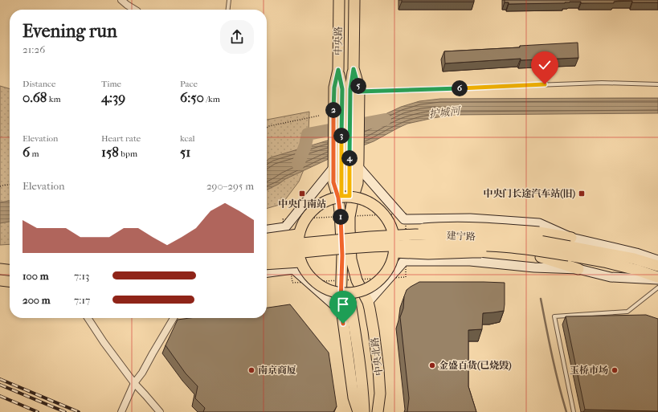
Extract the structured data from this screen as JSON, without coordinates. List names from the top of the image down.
{
  "streets": {
    "main road": ["中央路", "建宁路", "中央北路"]
  },
  "crossings": [
    ["中央路", "中央北路"]
  ],
  "water": ["护城河"],
  "places": {
    "transit": ["中央门南站", "中央门长途汽车站(旧)"],
    "other": ["金盛百货(已烧毁)", "南京商厦", "玉桥市场"]
  },
  "page": {
    "heading": ["Evening run", "21:26"],
    "stats": [
      ["Distance", "0.68 km"],
      ["Time", "4:39"],
      ["Pace", "6:50 /km"],
      ["Elevation", "6 m"],
      ["Heart rate", "158 bpm"],
      ["kcal", "51"]
    ],
    "pins": [
      "5",
      "6",
      "2",
      "3",
      "4",
      "1"
    ],
    "chart": ["Elevation", "290–295 m"],
    "list": [
      {
        "name": "100 m",
        "note": "7:13"
      },
      {
        "name": "200 m",
        "note": "7:17"
      }
    ]
  }
}
